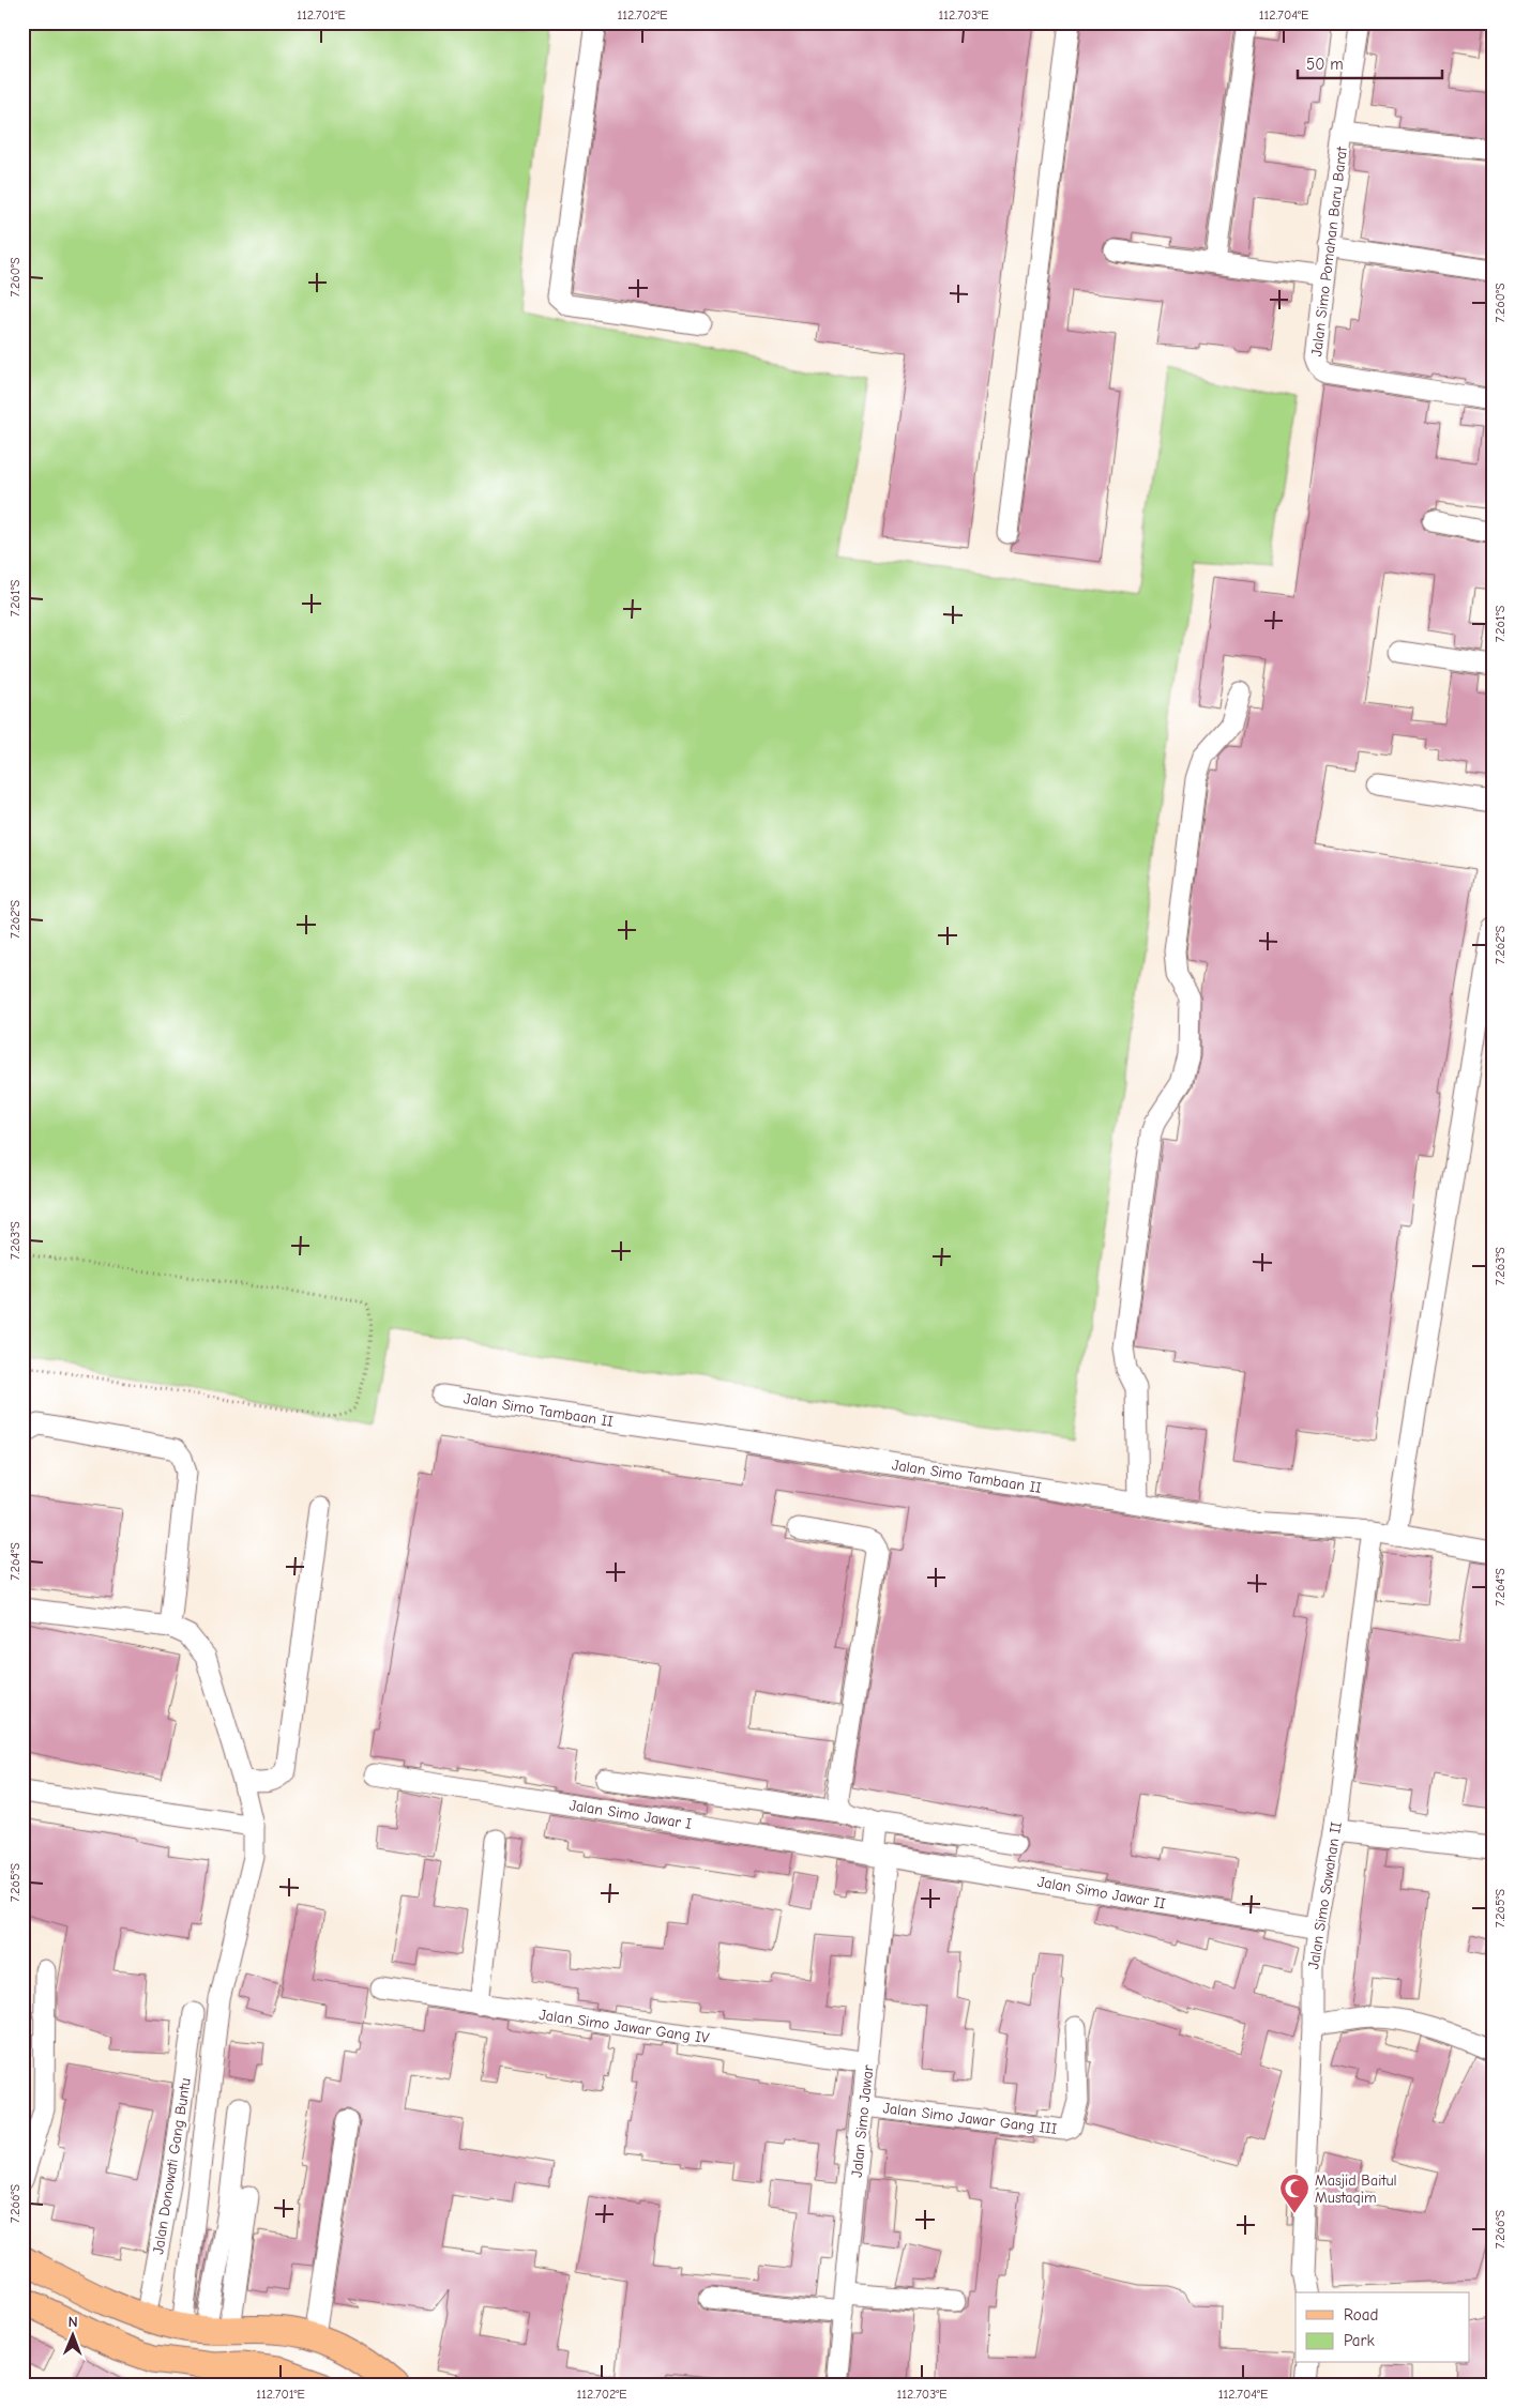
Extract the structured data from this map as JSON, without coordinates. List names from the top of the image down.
{
  "streets": {
    "street": [
      "Jalan Simo Pomahan Baru Barat",
      "Jalan Simo Tambaan II",
      "Jalan Simo Jawar I",
      "Jalan Simo Jawar II",
      "Jalan Simo Sawahan II",
      "Jalan Simo Jawar Gang IV",
      "Jalan Simo Jawar Gang III",
      "Jalan Simo Jawar",
      "Jalan Donowati Gang Buntu"
    ]
  },
  "crossings": [
    ["Jalan Simo Tambaan II", "Jalan Simo Sawahan II"],
    ["Jalan Simo Jawar I", "Jalan Simo Jawar II"],
    ["Jalan Simo Jawar I", "Jalan Simo Jawar"],
    ["Jalan Simo Jawar II", "Jalan Simo Sawahan II"],
    ["Jalan Simo Jawar II", "Jalan Simo Jawar"],
    ["Jalan Simo Jawar Gang IV", "Jalan Simo Jawar"],
    ["Jalan Simo Jawar Gang III", "Jalan Simo Jawar"]
  ],
  "places": {
    "mosque": ["Masjid Baitul Mustaqim"]
  },
  "legend": ["Road", "Park"],
  "scale_bar": "50 m",
  "north": "top",
  "coordinates": [
    "112.701°E",
    "112.702°E",
    "112.703°E",
    "112.704°E",
    "7.260°S",
    "7.261°S",
    "7.262°S",
    "7.263°S",
    "7.264°S",
    "7.265°S",
    "7.266°S"
  ]
}
